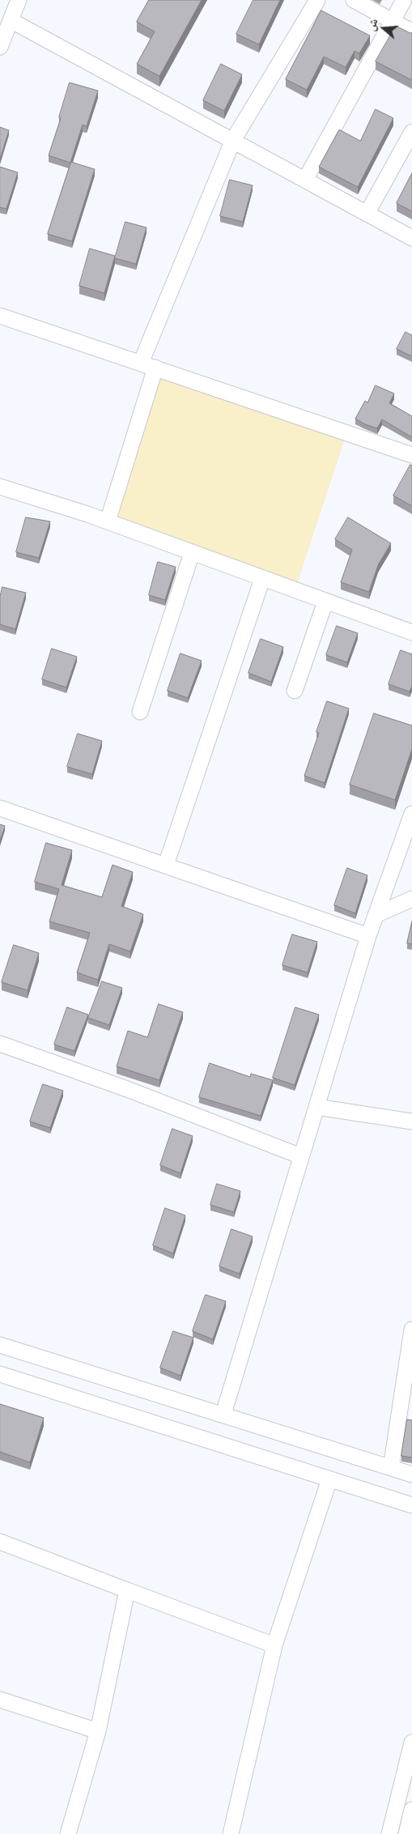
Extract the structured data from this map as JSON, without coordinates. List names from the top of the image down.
{
  "north": "left"
}
